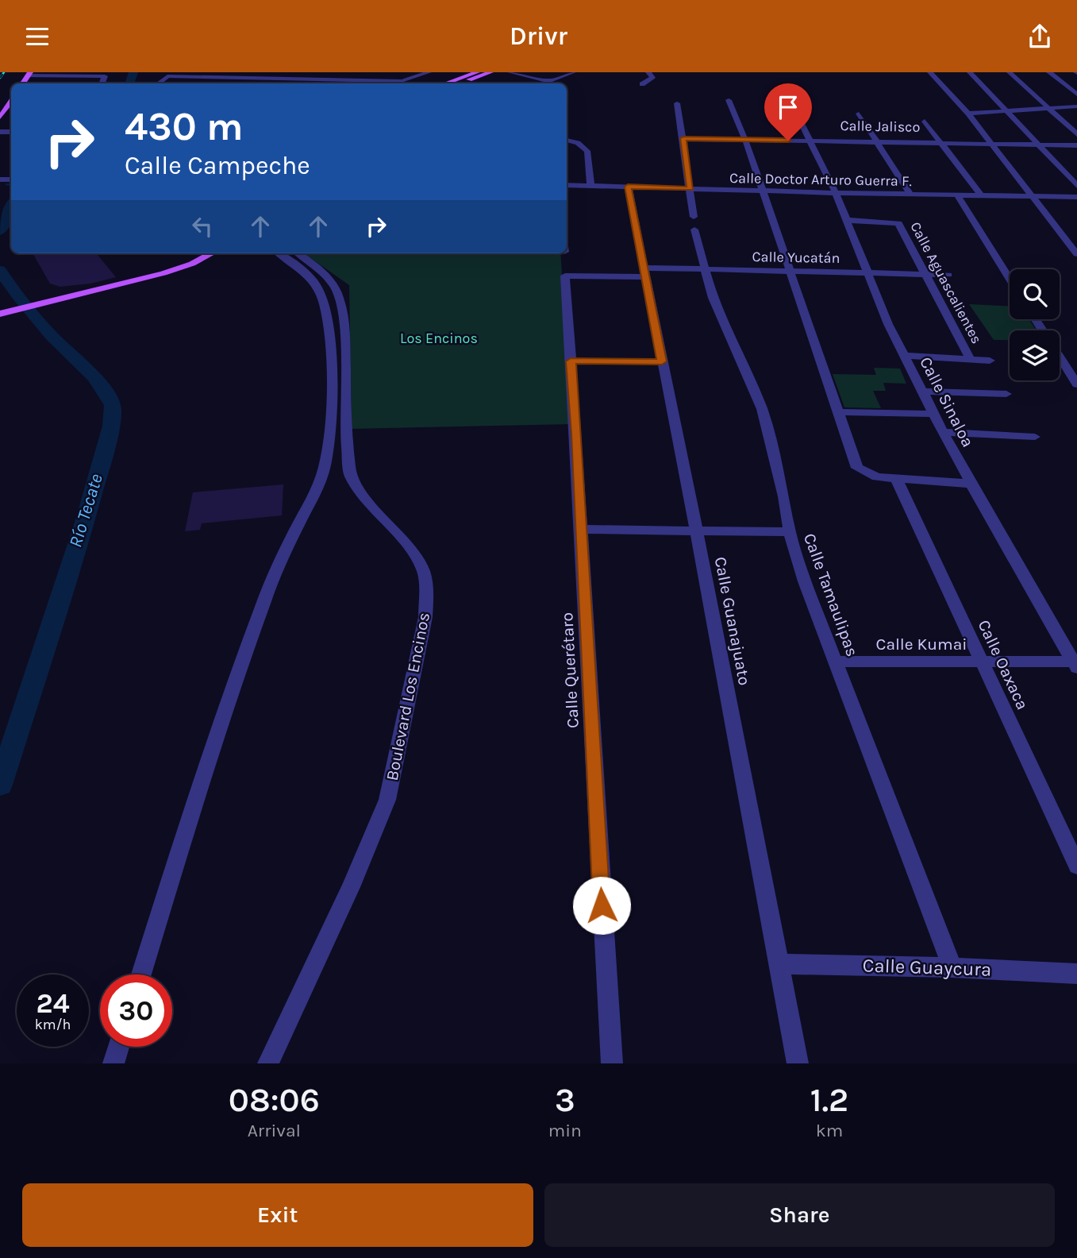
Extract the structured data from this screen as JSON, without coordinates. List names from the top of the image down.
{
  "streets": {
    "street": [
      "Calle Jalisco",
      "Calle Doctor Arturo Guerra F.",
      "Calle Yucatán",
      "Calle Aguascalientes",
      "Calle Sinaloa",
      "Calle Tamaulipas",
      "Calle Guanajuato",
      "Calle Kumai",
      "Calle Oaxaca",
      "Calle Querétaro",
      "Boulevard Los Encinos",
      "Calle Guaycura"
    ]
  },
  "crossings": [
    ["Calle Jalisco", "Calle Sinaloa"],
    ["Calle Jalisco", "Calle Tamaulipas"],
    ["Calle Doctor Arturo Guerra F.", "Calle Sinaloa"],
    ["Calle Doctor Arturo Guerra F.", "Calle Tamaulipas"],
    ["Calle Doctor Arturo Guerra F.", "Calle Guanajuato"],
    ["Calle Yucatán", "Calle Aguascalientes"],
    ["Calle Yucatán", "Calle Sinaloa"],
    ["Calle Yucatán", "Calle Tamaulipas"],
    ["Calle Yucatán", "Calle Guanajuato"],
    ["Calle Yucatán", "Calle Querétaro"],
    ["Calle Aguascalientes", "Calle Sinaloa"],
    ["Calle Sinaloa", "Calle Kumai"],
    ["Calle Tamaulipas", "Calle Kumai"],
    ["Calle Tamaulipas", "Calle Guaycura"],
    ["Calle Guanajuato", "Calle Guaycura"],
    ["Calle Kumai", "Calle Oaxaca"]
  ],
  "water": ["Río Tecate"],
  "parks": ["Los Encinos"],
  "page": {
    "header": "Drivr",
    "turn": ["430 m", "Calle Campeche"],
    "speed": "24 km/h",
    "limit": "30",
    "eta": [
      "08:06",
      "Arrival",
      "3",
      "min",
      "1.2",
      "km"
    ],
    "buttons": ["Exit", "Share"]
  }
}
